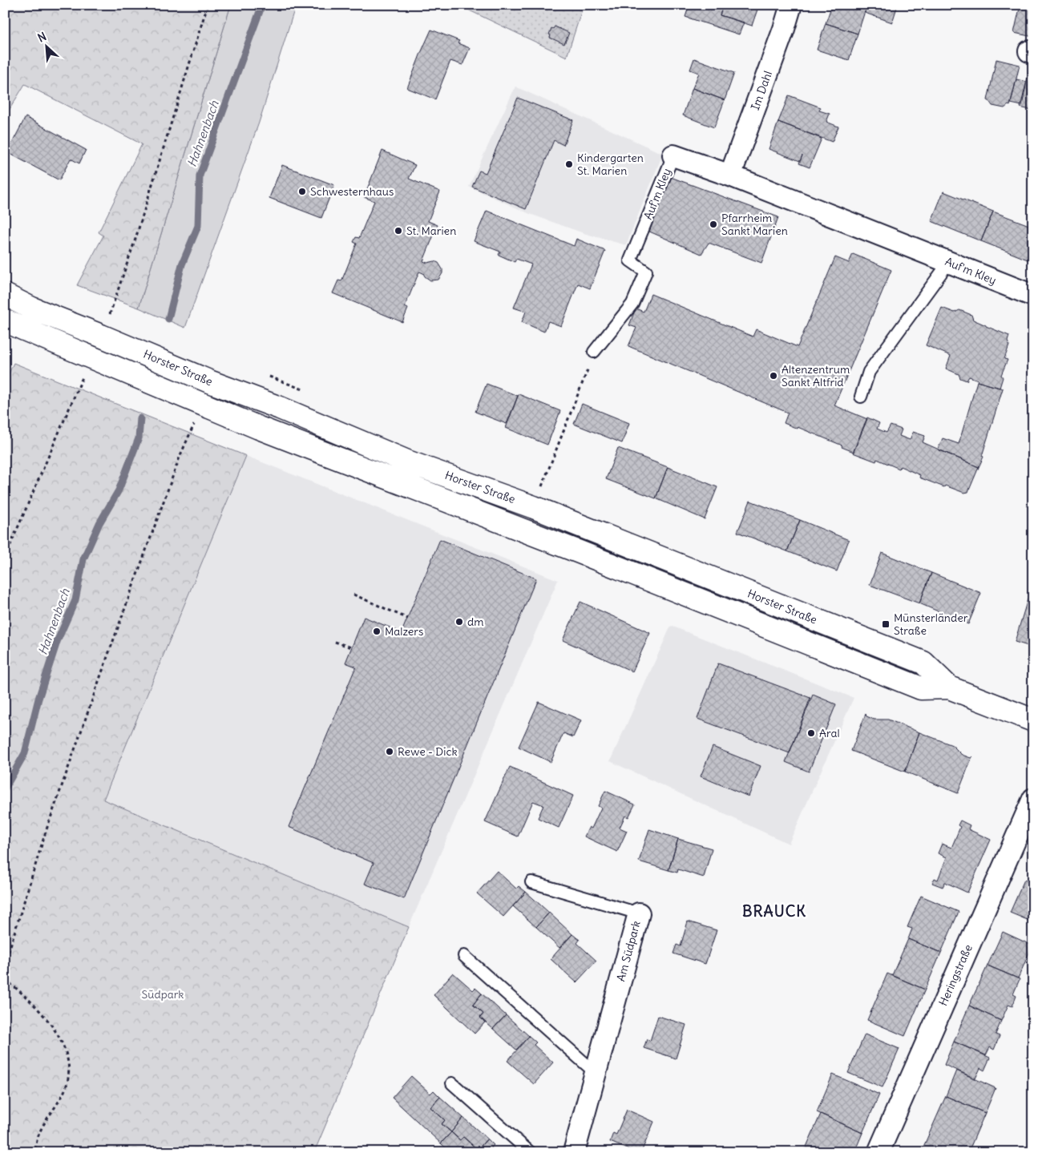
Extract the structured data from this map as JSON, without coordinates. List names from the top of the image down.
{
  "streets": {
    "main road": ["Horster Straße"],
    "street": [
      "Im Dahl",
      "Auf'm Kley",
      "Am Südpark",
      "Heringstraße"
    ]
  },
  "crossings": [
    ["Im Dahl", "Auf'm Kley"]
  ],
  "districts": ["BRAUCK"],
  "water": ["Hahnenbach"],
  "parks": ["Südpark"],
  "places": {
    "other": [
      "Kindergarten St. Marien",
      "Schwesternhaus",
      "Pfarrheim Sankt Marien",
      "St. Marien",
      "Altenzentrum Sankt Altfrid",
      "dm",
      "Malzers",
      "Aral",
      "Rewe - Dick"
    ],
    "transit": ["Münsterländer Straße"]
  },
  "north": "top left"
}
